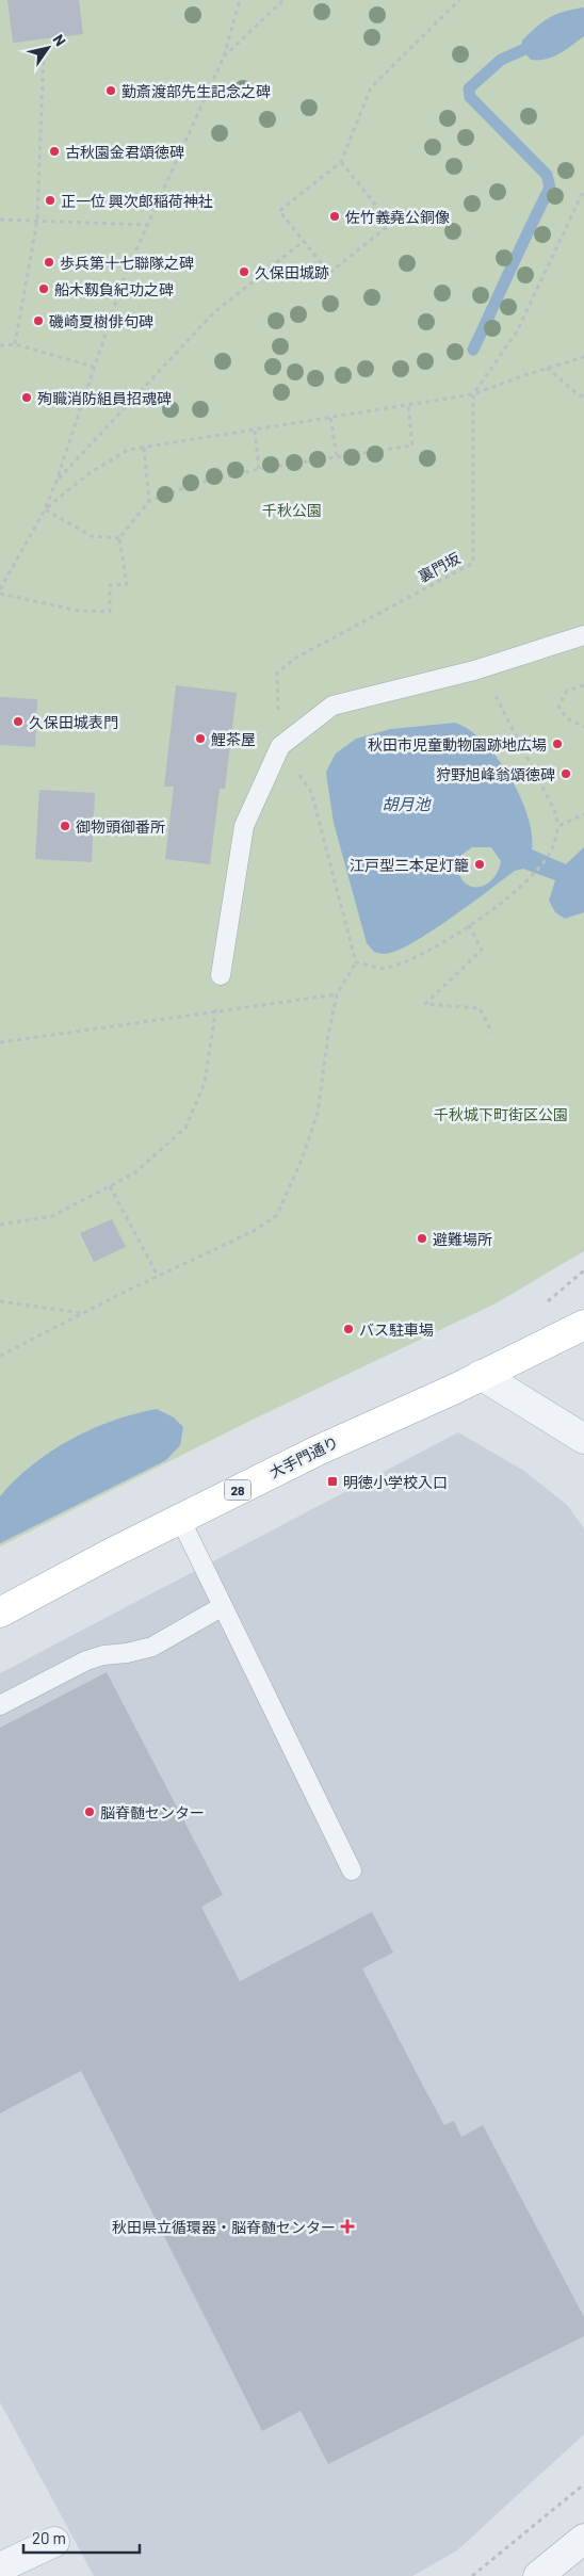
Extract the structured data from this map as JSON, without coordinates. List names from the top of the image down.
{
  "streets": {
    "main road": ["大手門通り", "28"],
    "path": ["裏門坂"]
  },
  "water": ["胡月池"],
  "parks": ["千秋公園", "千秋城下町街区公園"],
  "places": {
    "other": [
      "勤斎渡部先生記念之碑",
      "古秋園金君頌徳碑",
      "正一位 興次郎稲荷神社",
      "佐竹義堯公銅像",
      "歩兵第十七聯隊之碑",
      "久保田城跡",
      "船木靱負紀功之碑",
      "磯崎夏樹俳句碑",
      "殉職消防組員招魂碑",
      "久保田城表門",
      "鯉茶屋",
      "秋田市児童動物園跡地広場",
      "狩野旭峰翁頌徳碑",
      "御物頭御番所",
      "江戸型三本足灯籠",
      "避難場所",
      "バス駐車場",
      "脳脊髄センター"
    ],
    "transit": ["明徳小学校入口"],
    "health": ["秋田県立循環器・脳脊髄センター"]
  },
  "scale_bar": "20 m",
  "north": "top right"
}
